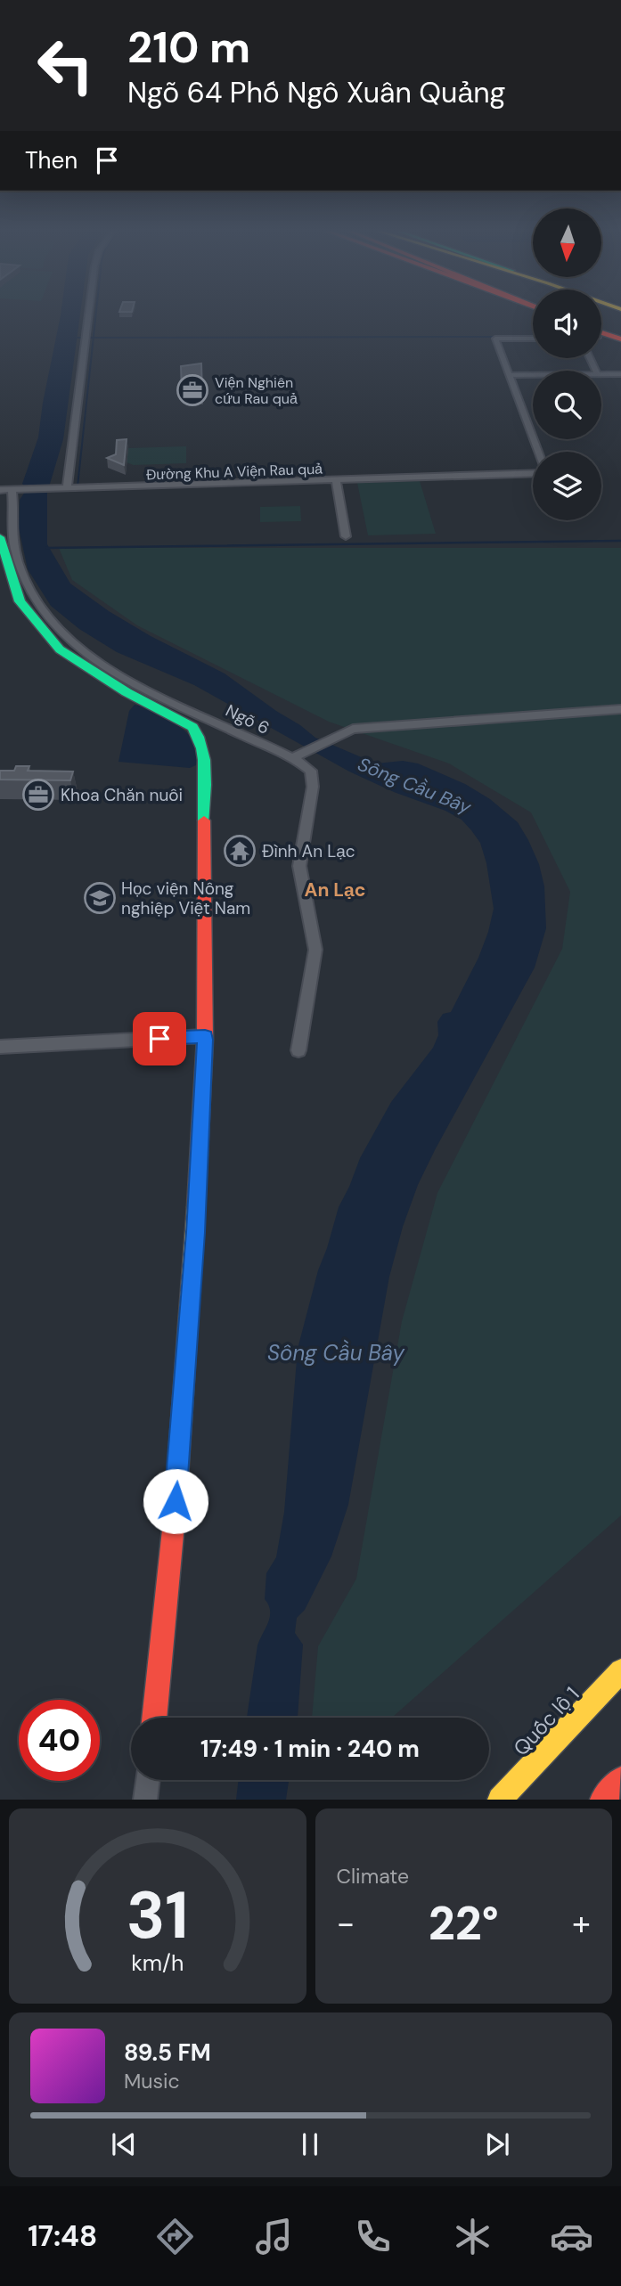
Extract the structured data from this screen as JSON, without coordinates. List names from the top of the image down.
{
  "streets": {
    "main road": ["Quốc lộ 1"],
    "street": ["Đường Khu A Viện Rau quả", "Ngõ 6"]
  },
  "crossings": [
    ["Đường Khu A Viện Rau quả", "Ngõ 6"]
  ],
  "districts": ["An Lạc"],
  "water": ["Sông Cầu Bây"],
  "places": {
    "office": ["Viện Nghiên cứu Rau quả", "Khoa Chăn nuôi"],
    "temple": ["Đình An Lạc"],
    "school or university": ["Học viện Nông nghiệp Việt Nam"]
  },
  "north": "bottom",
  "page": {
    "turn": ["210 m", "Ngõ 64 Phố Ngô Xuân Quảng"],
    "then": "Then",
    "limit": "40",
    "trip": "17:49 · 1 min · 240 m",
    "tile": "Climate",
    "heat": ["−", "22°", "+"],
    "song": ["89.5 FM", "Music"],
    "tabs": "17:48",
    "gauge": ["31", "km/h"]
  }
}
